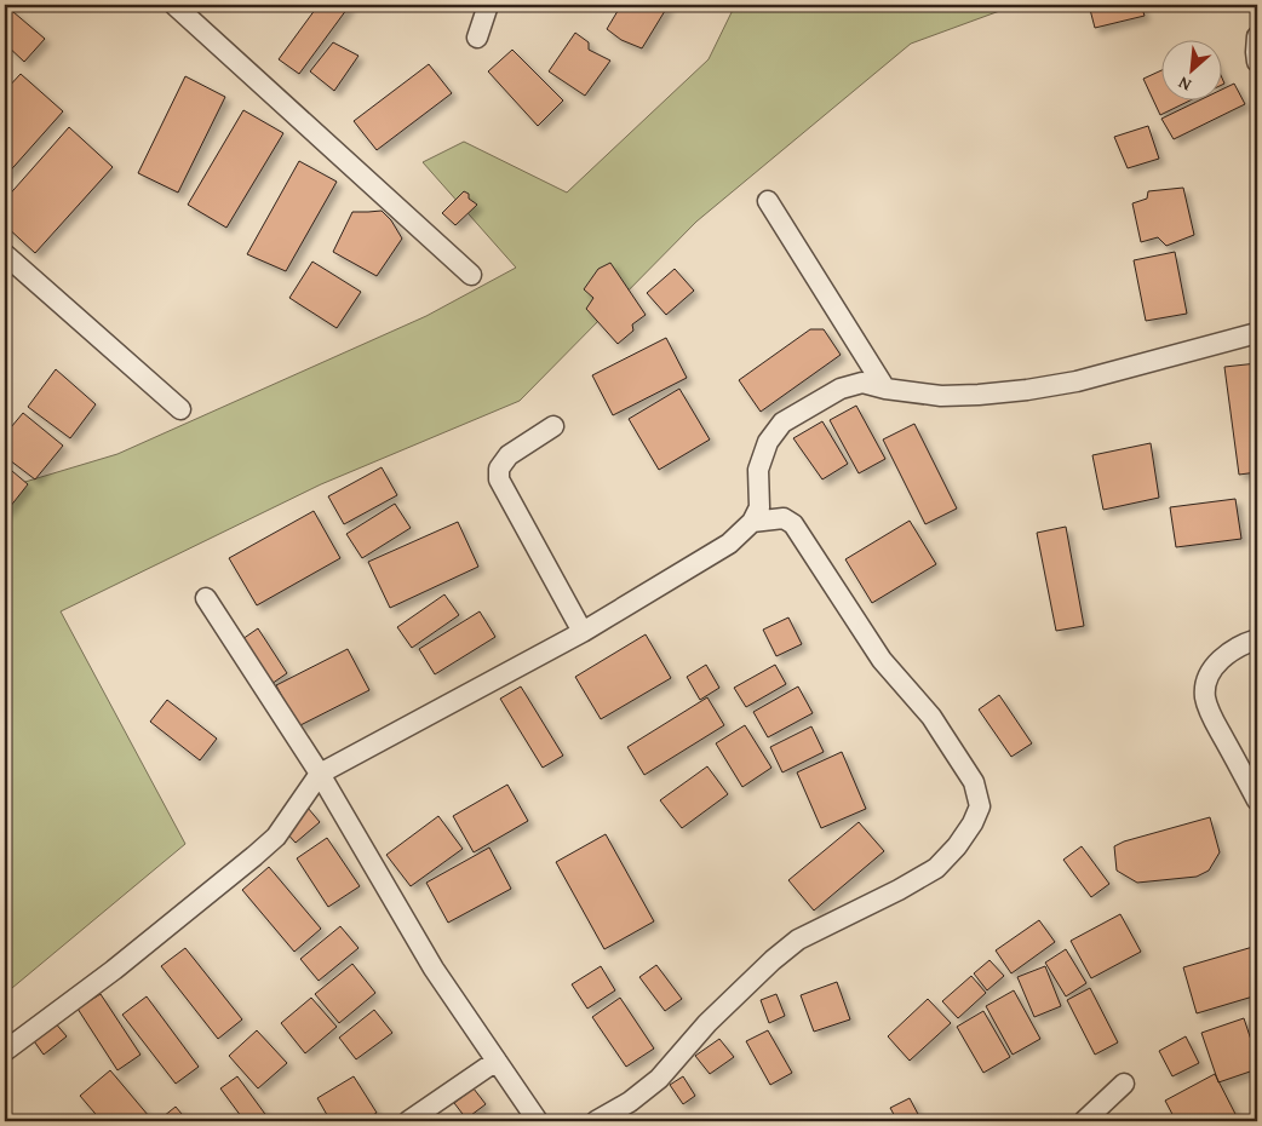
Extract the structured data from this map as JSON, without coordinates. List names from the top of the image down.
{
  "north": "bottom left"
}
